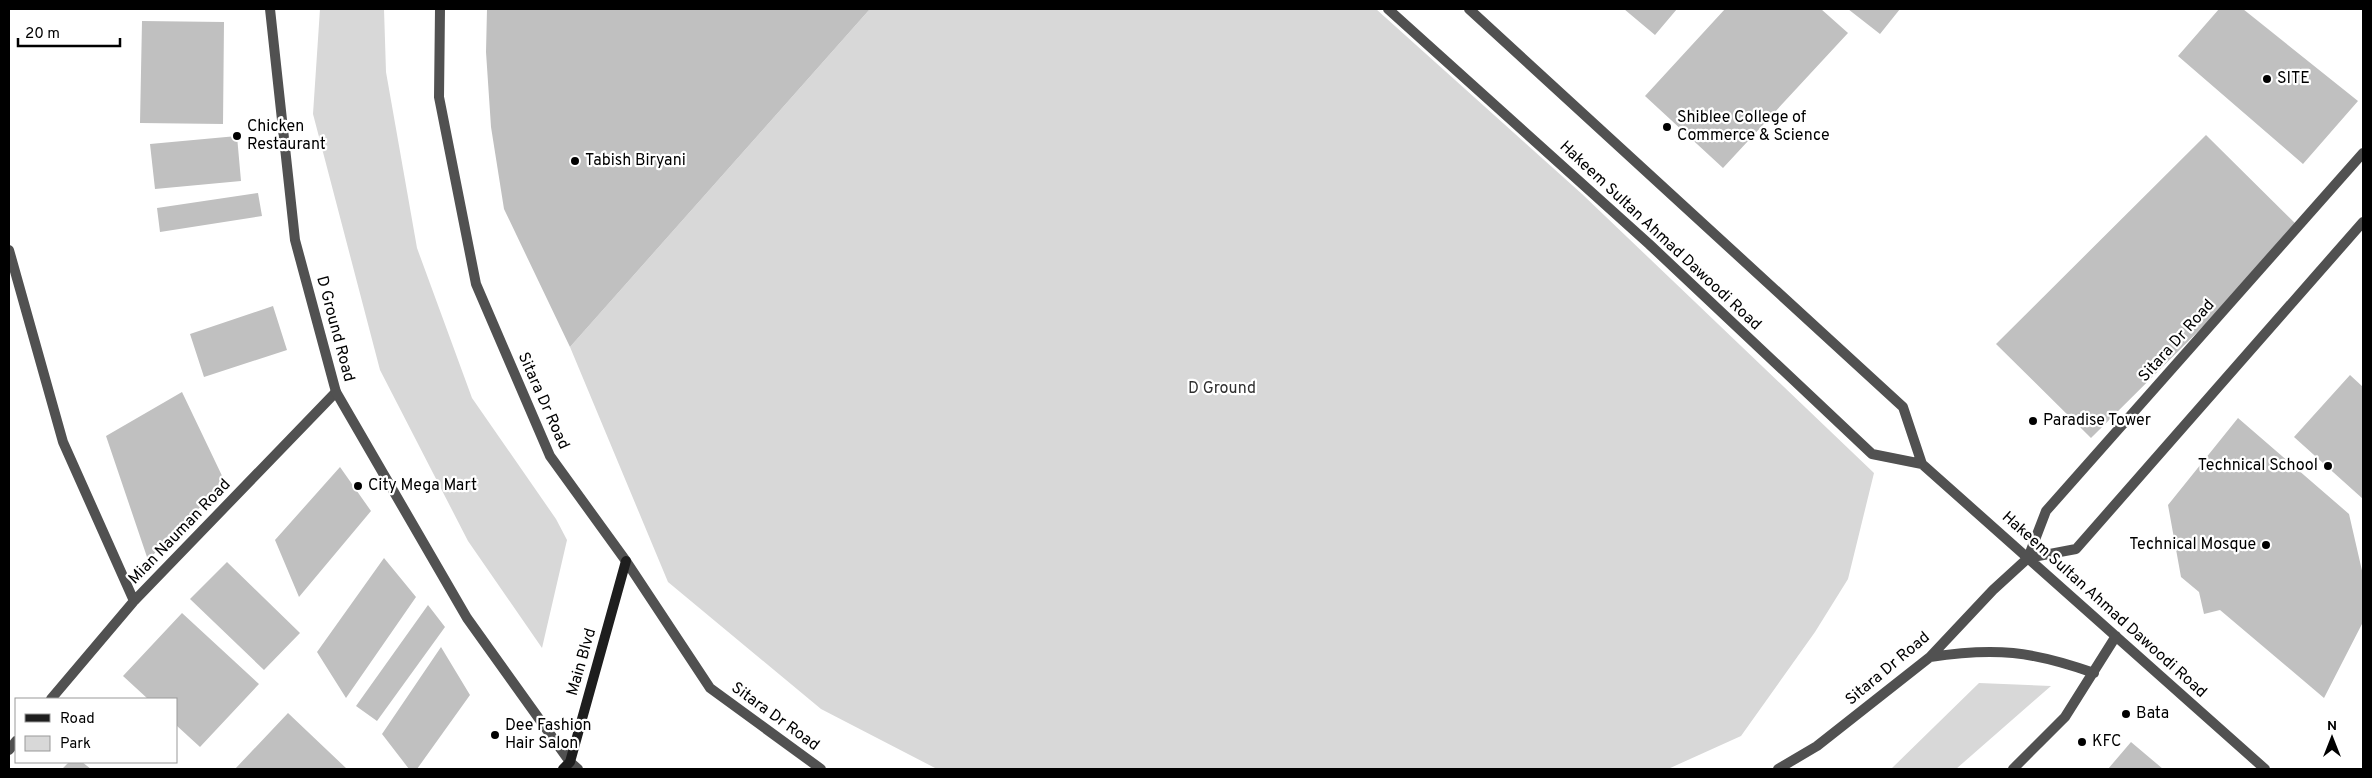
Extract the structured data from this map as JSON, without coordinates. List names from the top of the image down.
{
  "streets": {
    "main road": ["Main Blvd"],
    "street": [
      "Hakeem Sultan Ahmad Dawoodi Road",
      "D Ground Road",
      "Sitara Dr Road",
      "Mian Nauman Road"
    ]
  },
  "crossings": [
    ["Hakeem Sultan Ahmad Dawoodi Road", "Sitara Dr Road"],
    ["D Ground Road", "Mian Nauman Road"],
    ["D Ground Road", "Main Blvd"],
    ["Sitara Dr Road", "Main Blvd"]
  ],
  "parks": ["D Ground"],
  "places": [
    "SITE",
    "Shiblee College of Commerce & Science",
    "Chicken Restaurant",
    "Tabish Biryani",
    "Paradise Tower",
    "Technical School",
    "City Mega Mart",
    "Technical Mosque",
    "Bata",
    "Dee Fashion Hair Salon",
    "KFC"
  ],
  "legend": ["Road", "Park"],
  "scale_bar": "20 m",
  "north": "top"
}
